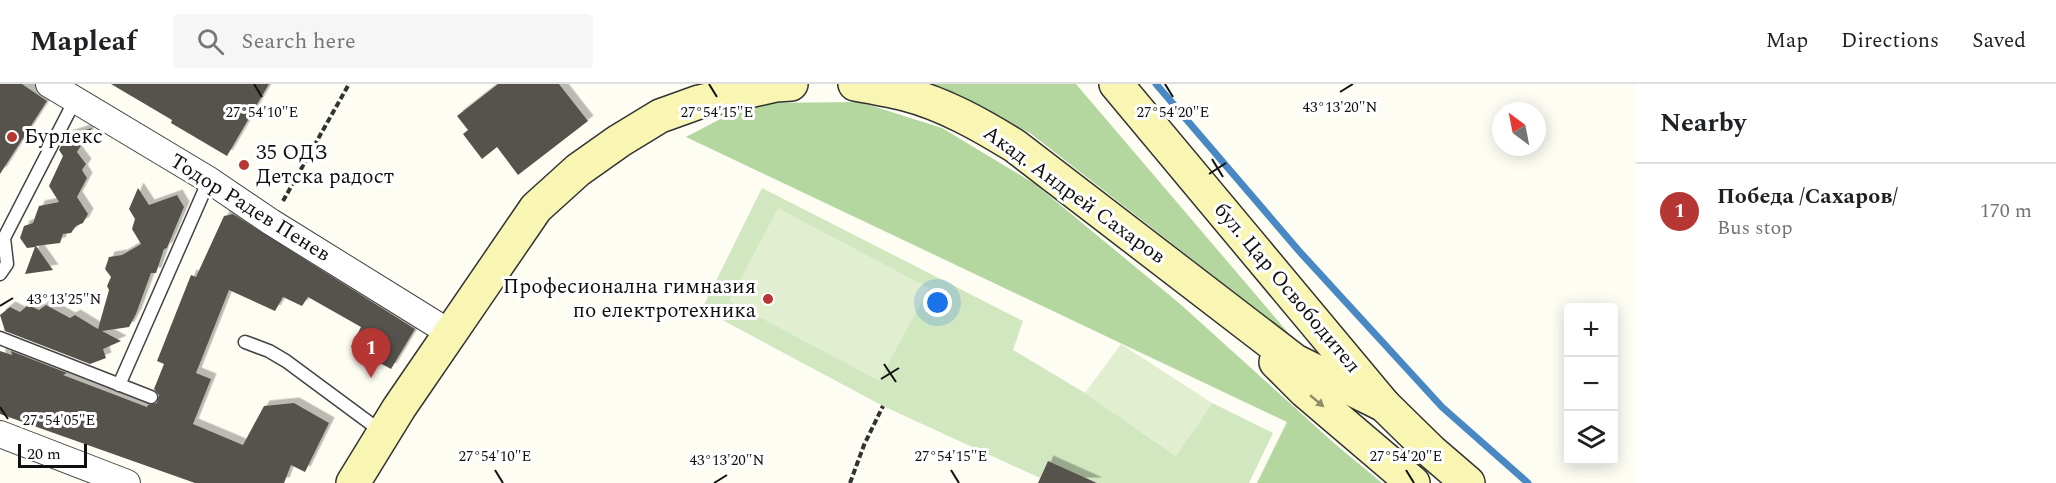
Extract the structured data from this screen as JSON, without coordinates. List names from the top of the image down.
{
  "streets": {
    "street": ["Акад. Андрей Сахаров", "Тодор Радев Пенев", "бул. Цар Освободител"]
  },
  "places": ["Бурлекс", "35 ОДЗ Детска радост", "Професионална гимназия по електротехника"],
  "scale_bar": "20 m",
  "north": "top left",
  "page": {
    "header": "Mapleaf",
    "search": "Search here",
    "nav": ["Map", "Directions", "Saved"],
    "heading": "Nearby",
    "list": [
      {
        "mark": "1",
        "name": "Победа /Сахаров/",
        "note": "Bus stop",
        "value": "170 m"
      }
    ],
    "map_buttons": ["+", "−"],
    "pins": "1",
    "scale": "20 m"
  },
  "coordinates": [
    "43°13'20\"N",
    "27°54'15\"E",
    "27°54'10\"E",
    "27°54'20\"E",
    "43°13'25\"N",
    "27°54'05\"E"
  ]
}
